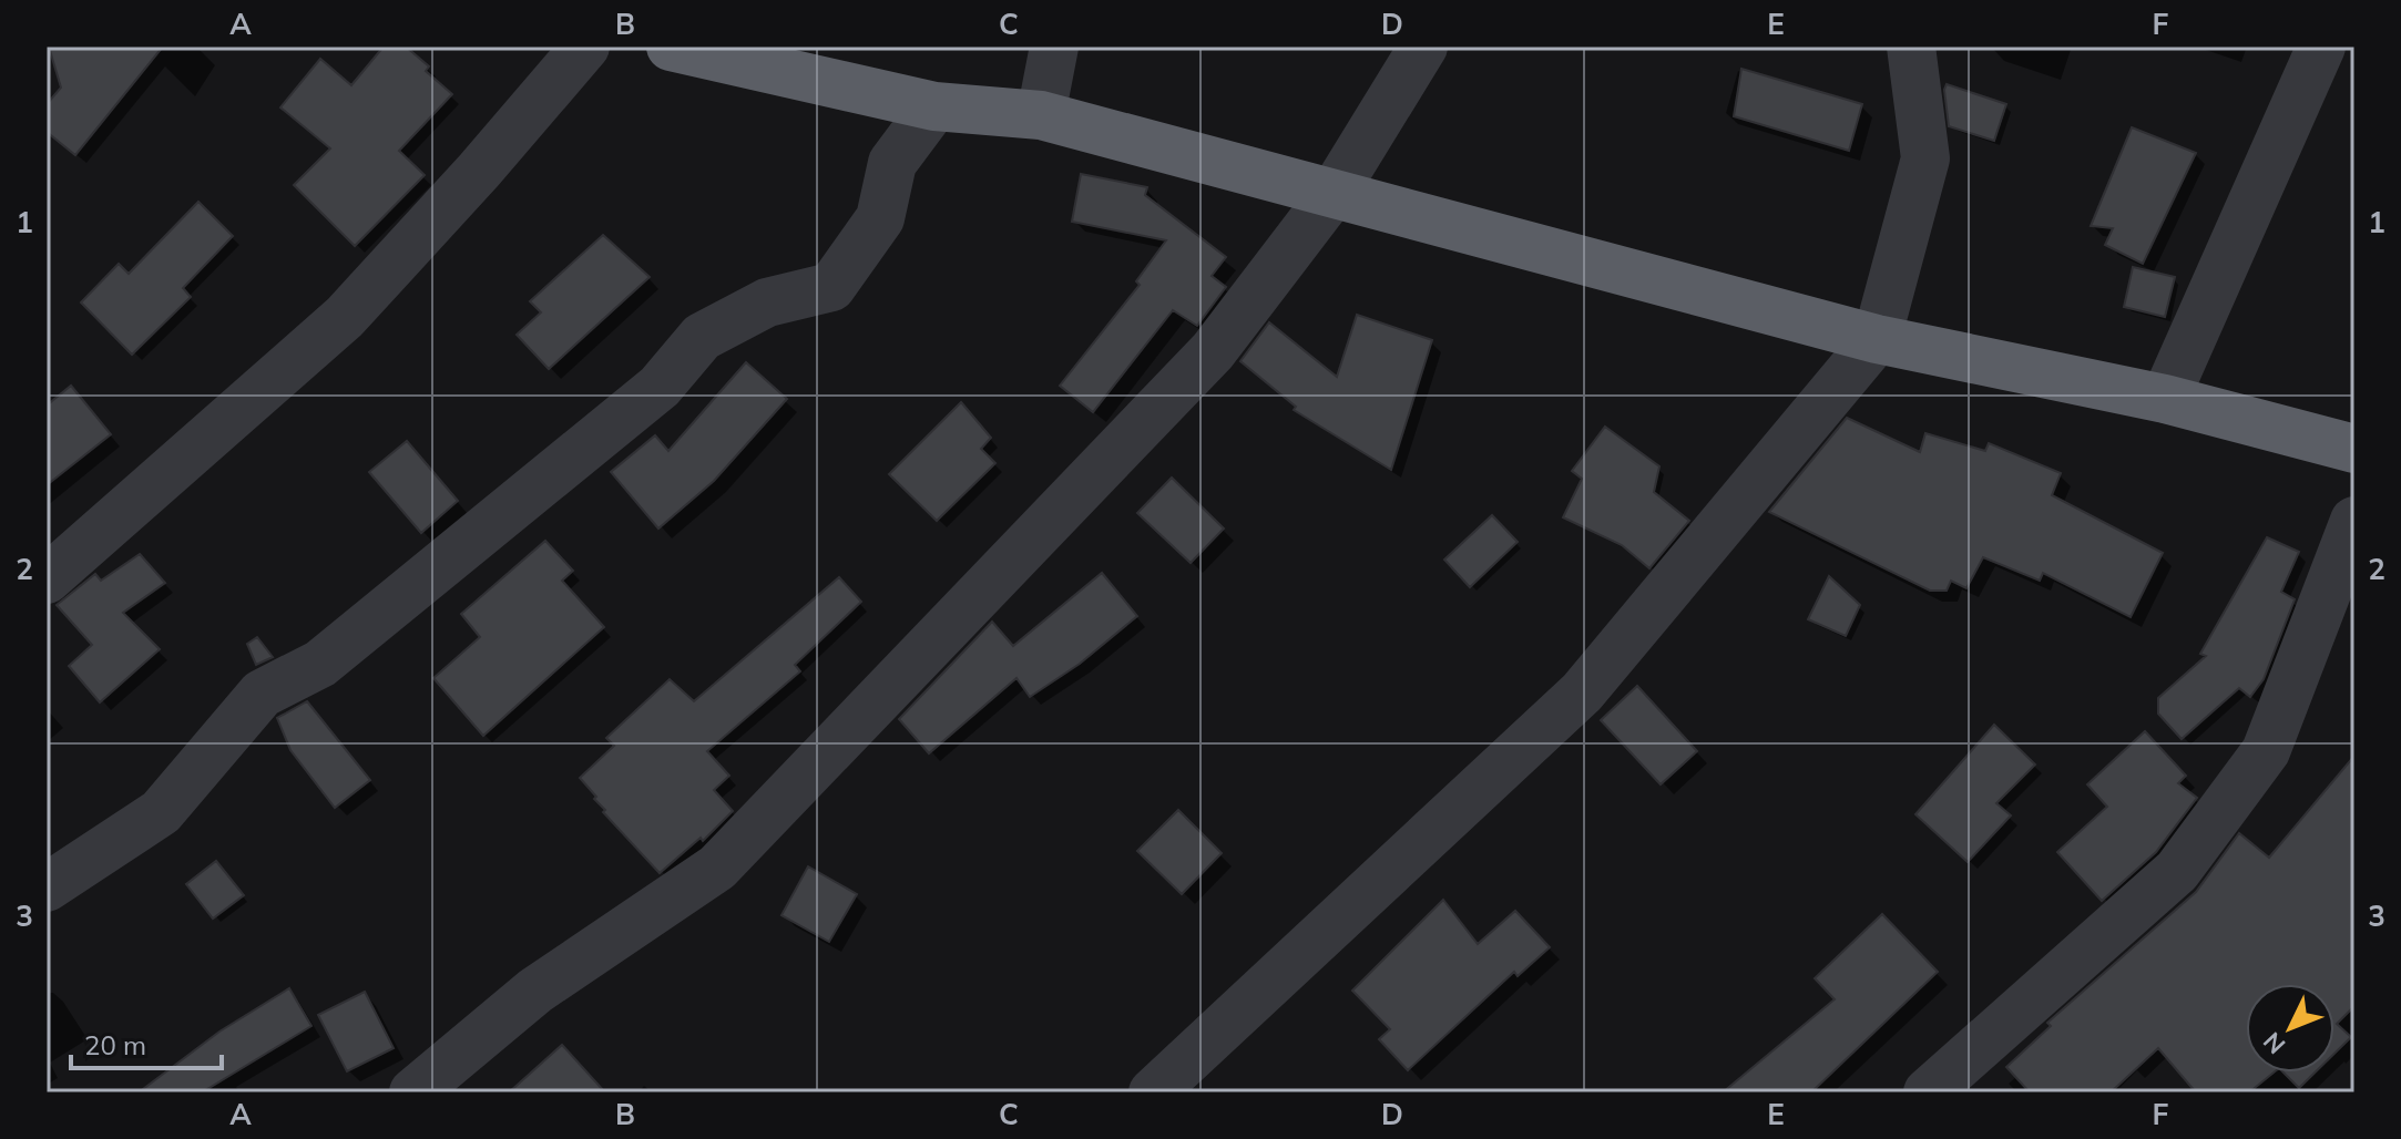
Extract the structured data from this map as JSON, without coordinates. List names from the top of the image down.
{
  "scale_bar": "20 m",
  "north": "bottom left",
  "grid": {
    "columns": [
      "A",
      "B",
      "C",
      "D",
      "E",
      "F"
    ],
    "rows": ["1", "2", "3"]
  }
}
